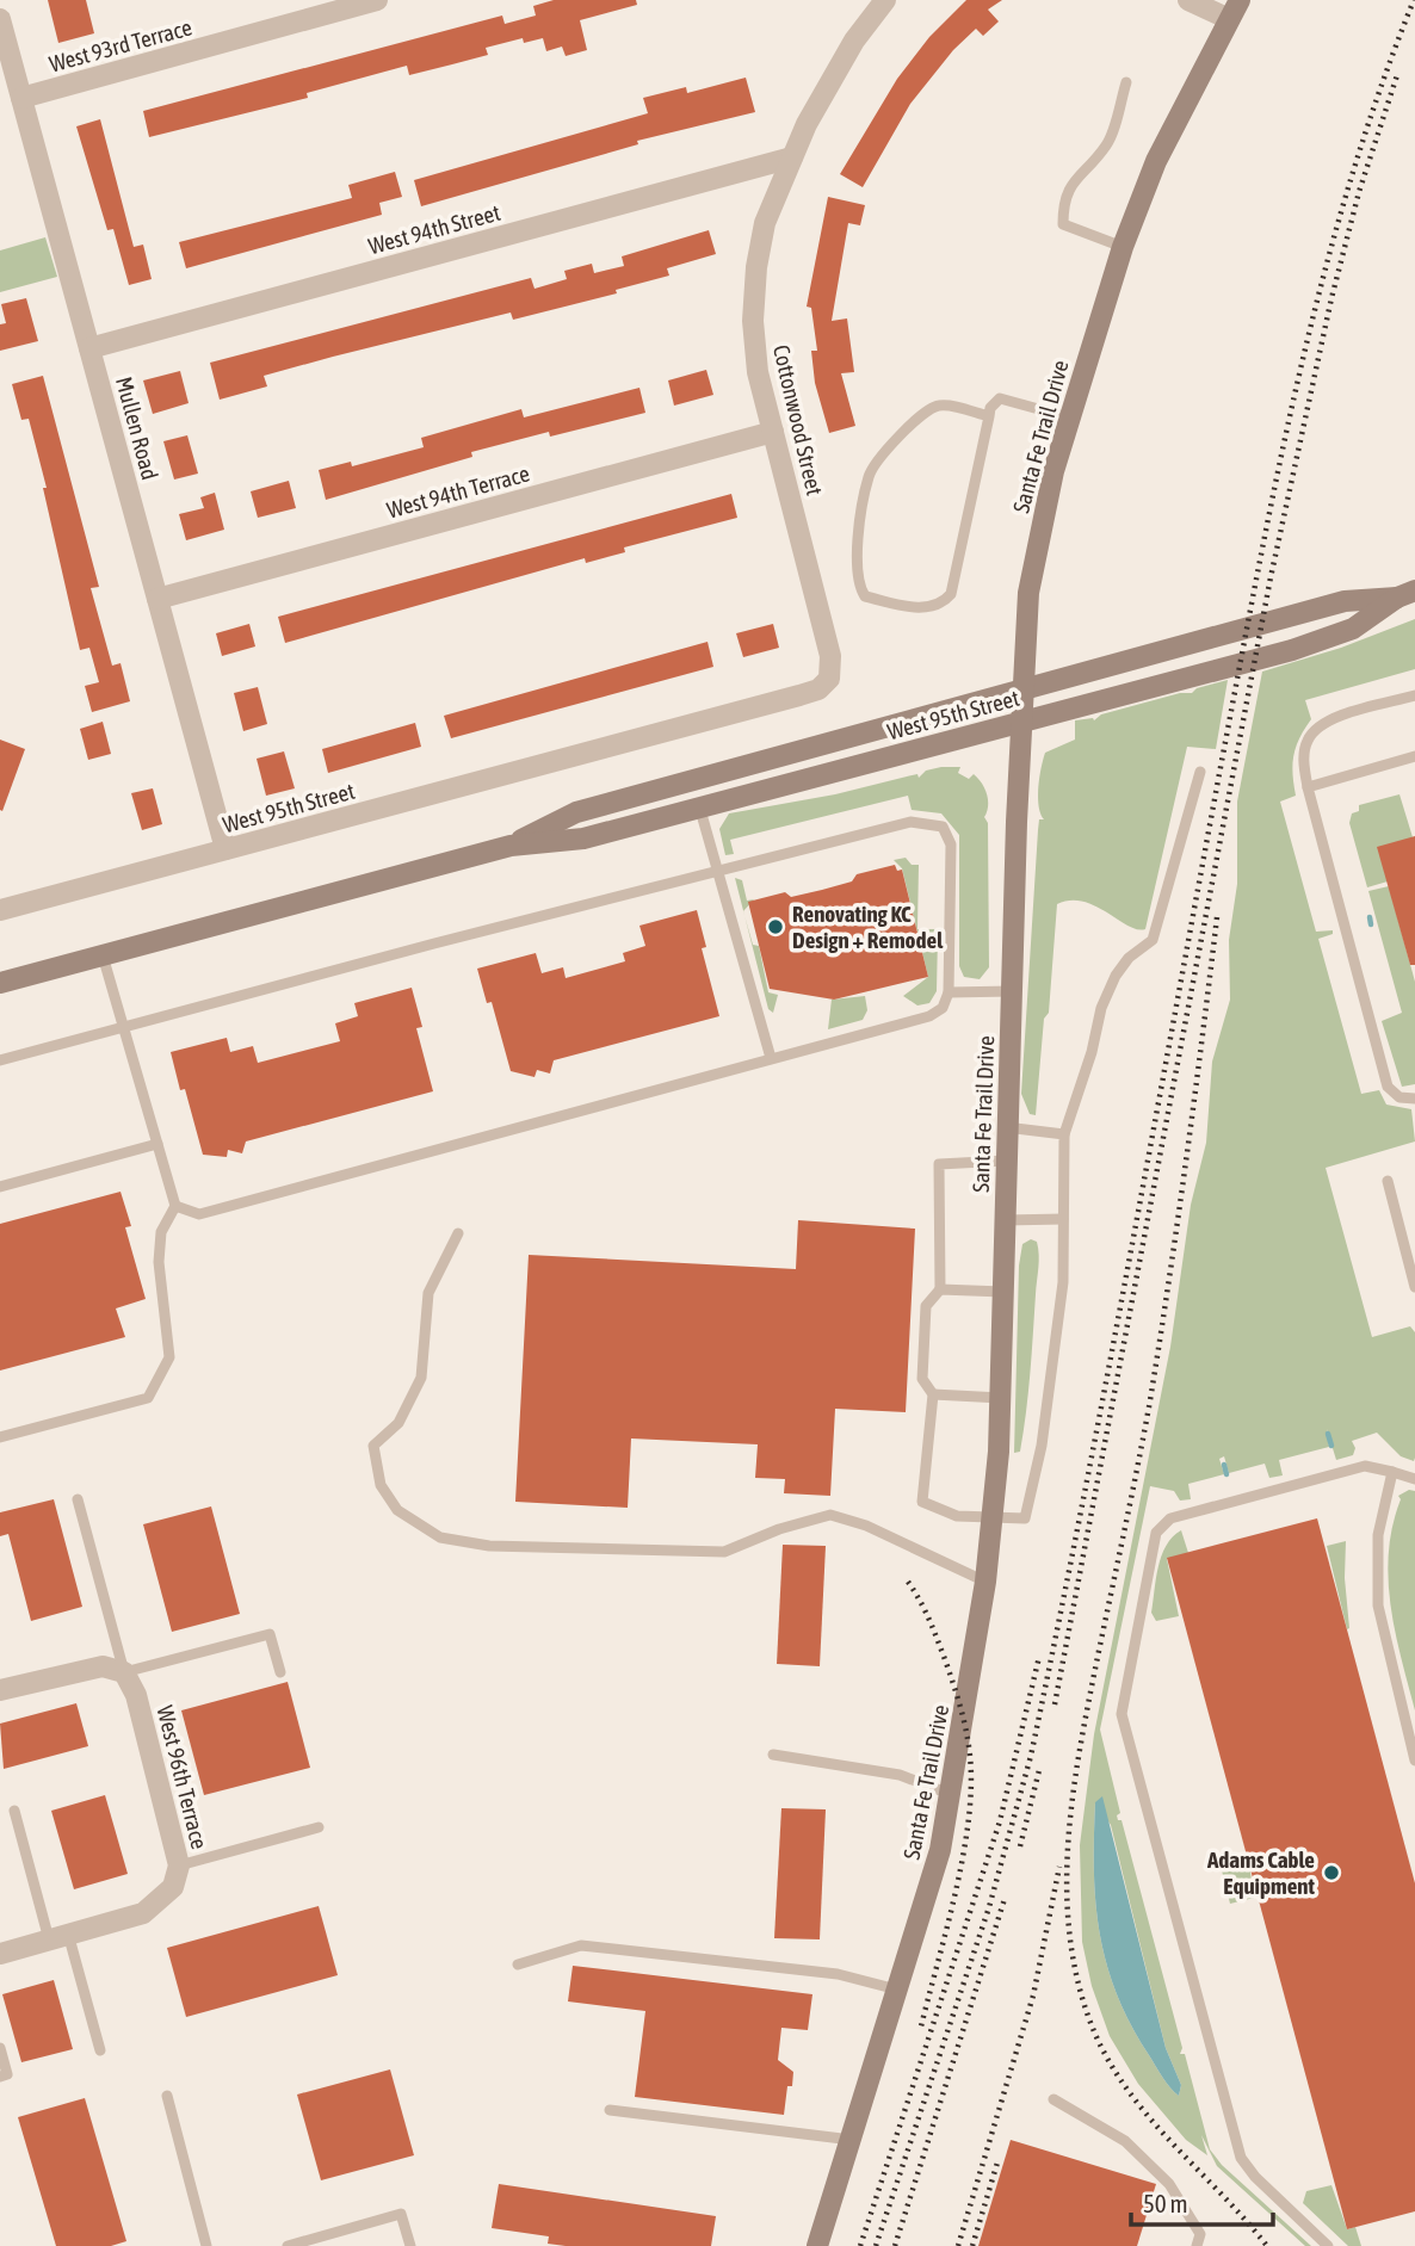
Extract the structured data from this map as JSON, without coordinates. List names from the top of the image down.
{
  "streets": {
    "main road": ["Santa Fe Trail Drive", "West 95th Street"],
    "street": [
      "West 93rd Terrace",
      "West 94th Street",
      "Cottonwood Street",
      "Mullen Road",
      "West 94th Terrace",
      "West 96th Terrace"
    ]
  },
  "crossings": [
    ["West 93rd Terrace", "Mullen Road"],
    ["West 94th Street", "Cottonwood Street"],
    ["West 94th Street", "Mullen Road"],
    ["Cottonwood Street", "West 94th Terrace"],
    ["Cottonwood Street", "West 95th Street"],
    ["Mullen Road", "West 94th Terrace"],
    ["Mullen Road", "West 95th Street"],
    ["Santa Fe Trail Drive", "West 95th Street"]
  ],
  "places": ["Renovating KC Design + Remodel", "Adams Cable Equipment"],
  "scale_bar": "50 m"
}
